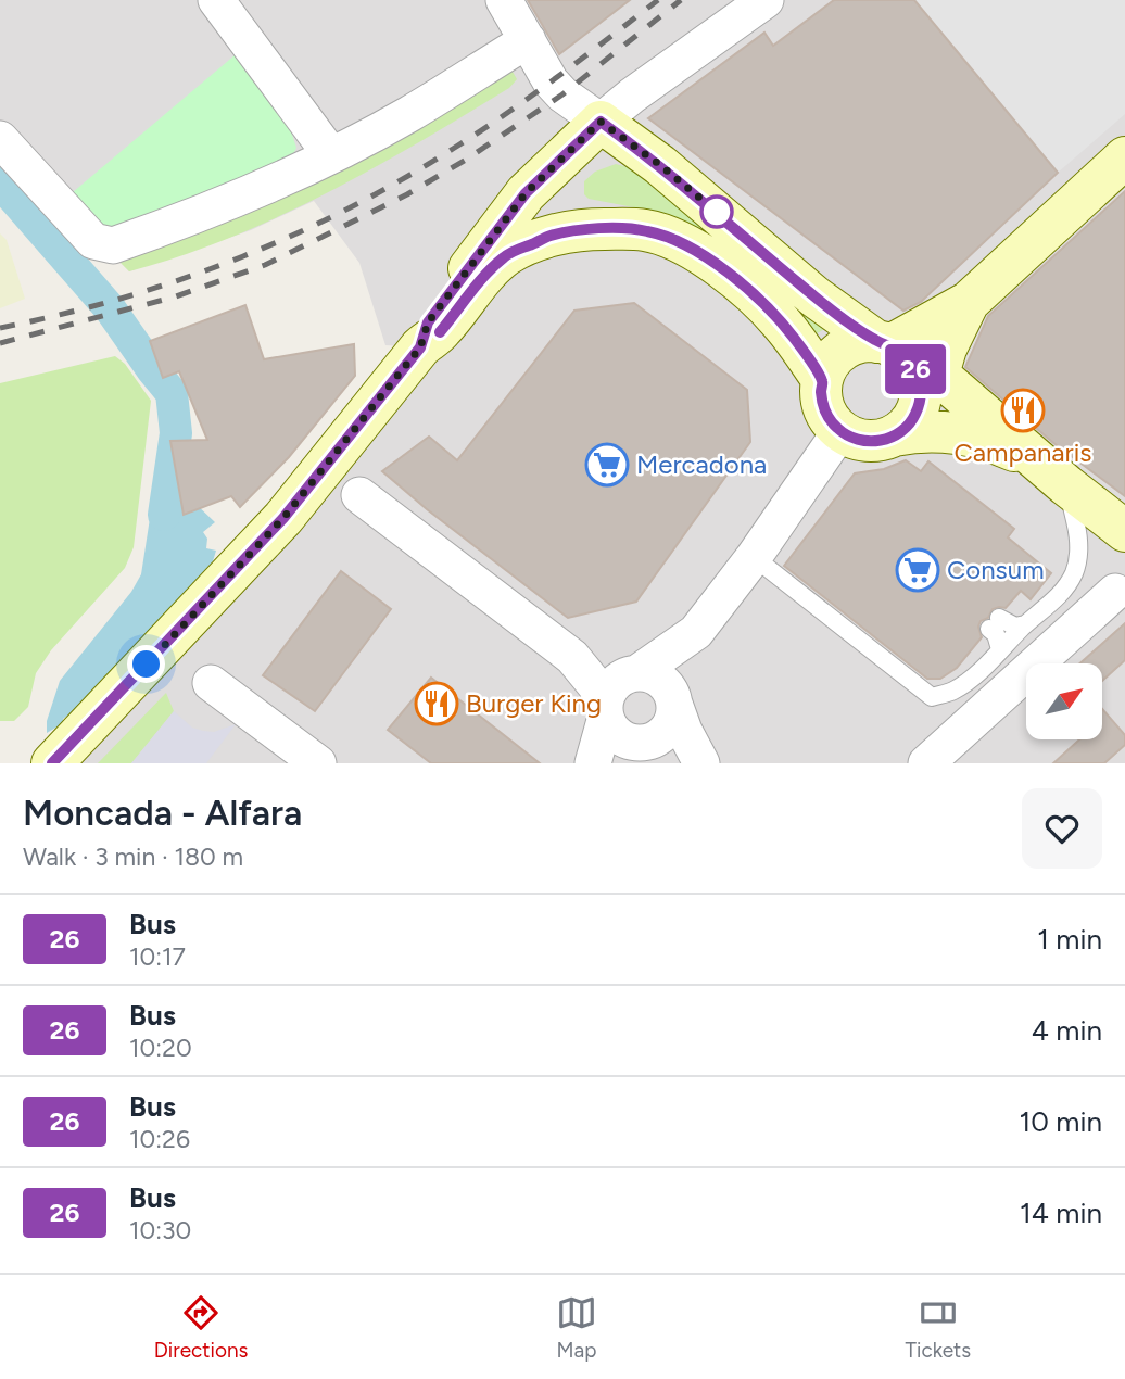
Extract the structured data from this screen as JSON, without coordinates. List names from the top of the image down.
{
  "places": {
    "restaurant": ["Campanaris", "Burger King"],
    "supermarket": ["Mercadona", "Consum"]
  },
  "lines": ["bus line 26"],
  "north": "top right",
  "page": {
    "on_map": "26",
    "heading": ["Moncada - Alfara", "Walk · 3 min · 180 m"],
    "list": [
      {
        "mark": "26",
        "name": "Bus",
        "note": "10:17",
        "value": "1 min"
      },
      {
        "mark": "26",
        "name": "Bus",
        "note": "10:20",
        "value": "4 min"
      },
      {
        "mark": "26",
        "name": "Bus",
        "note": "10:26",
        "value": "10 min"
      },
      {
        "mark": "26",
        "name": "Bus",
        "note": "10:30",
        "value": "14 min"
      }
    ],
    "tabs": ["Directions", "Map", "Tickets"]
  }
}
